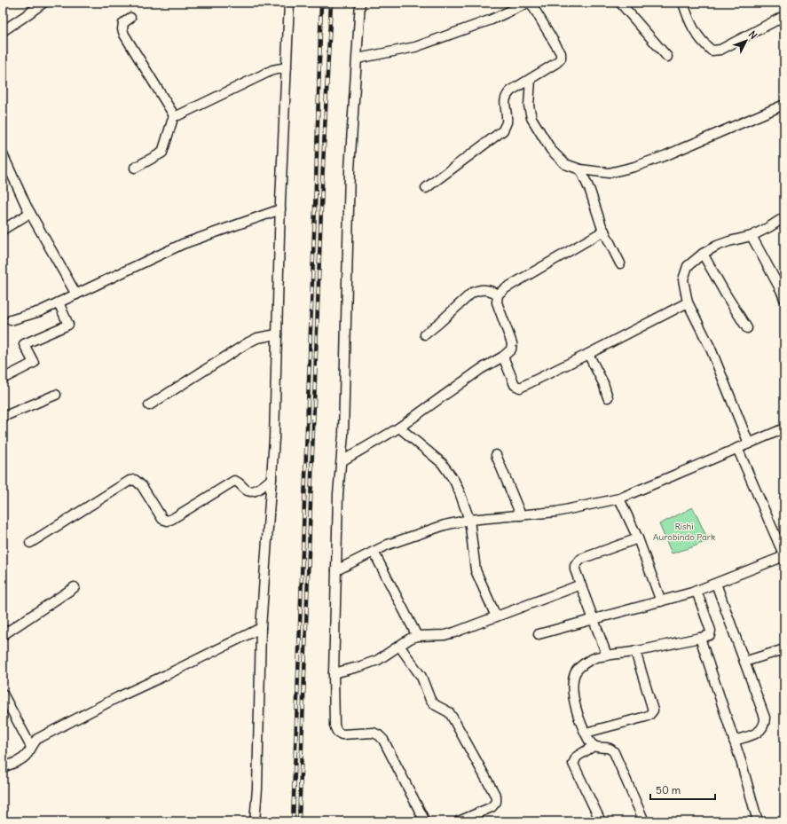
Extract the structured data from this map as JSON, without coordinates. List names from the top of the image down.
{
  "parks": ["Rishi Aurobindo Park"],
  "scale_bar": "50 m",
  "north": "top right"
}
